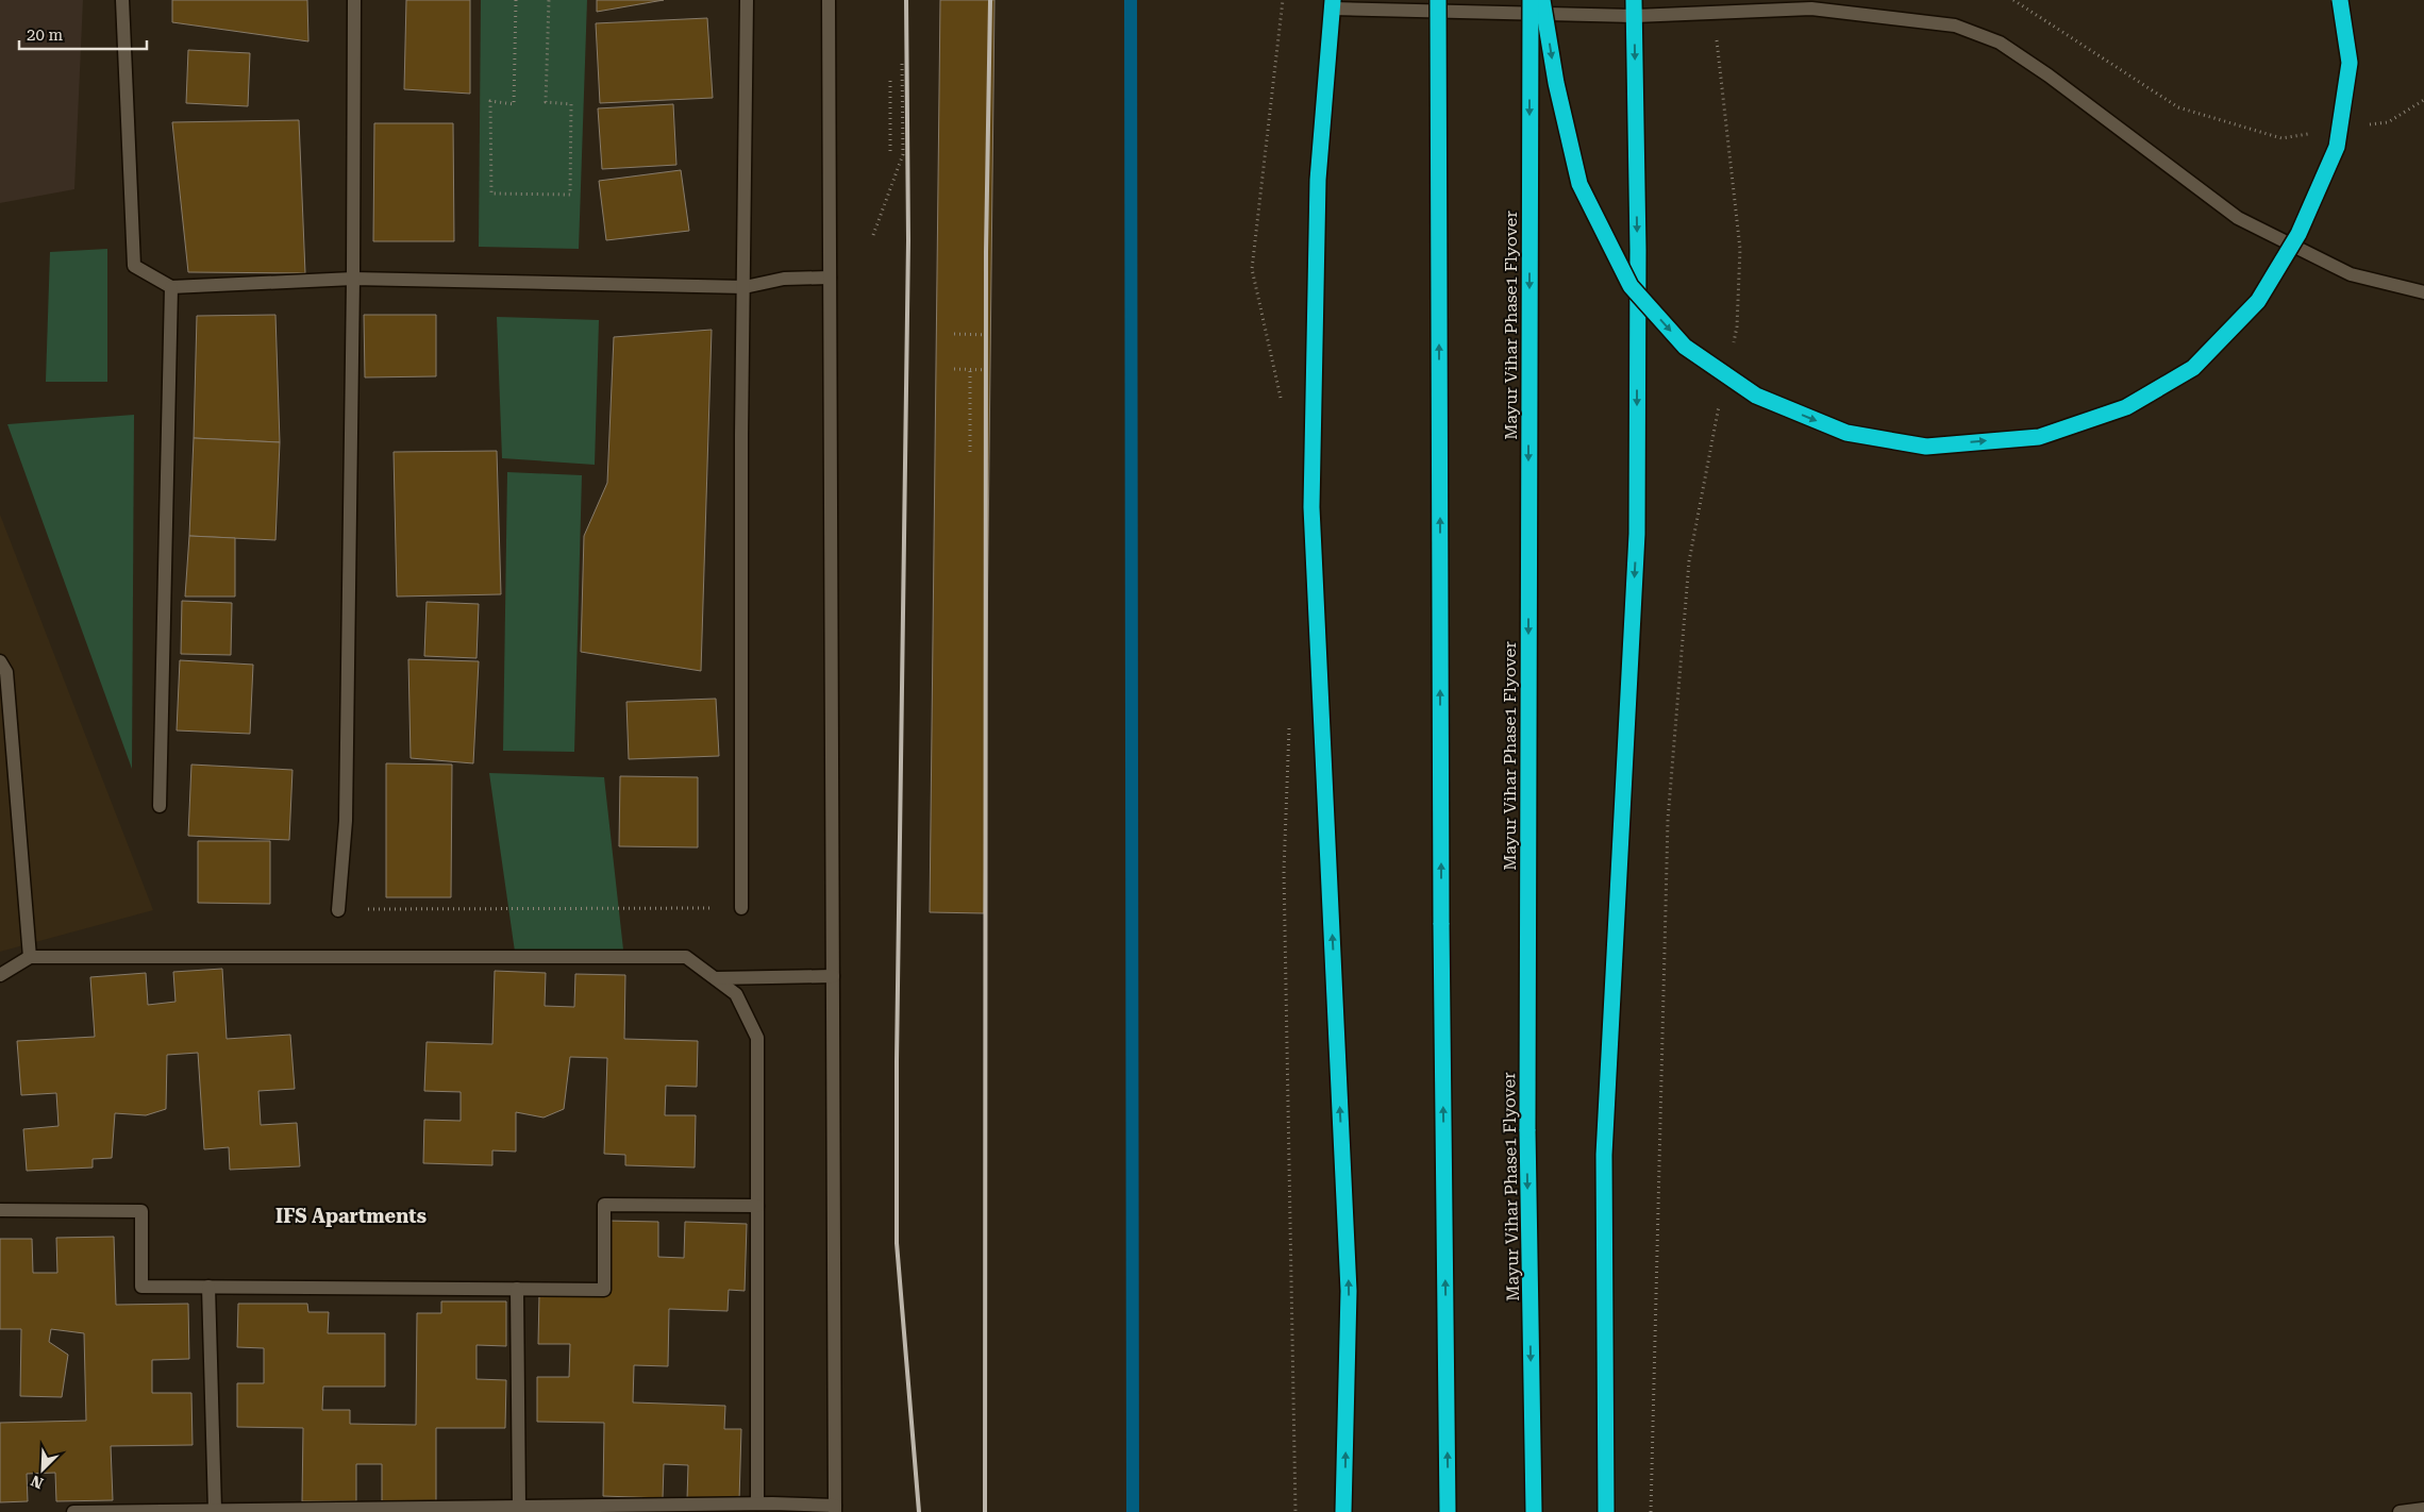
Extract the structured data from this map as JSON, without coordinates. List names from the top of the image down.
{
  "streets": {
    "highway": ["Mayur Vihar Phase1 Flyover"]
  },
  "districts": ["IFS Apartments"],
  "scale_bar": "20 m",
  "north": "bottom left"
}
